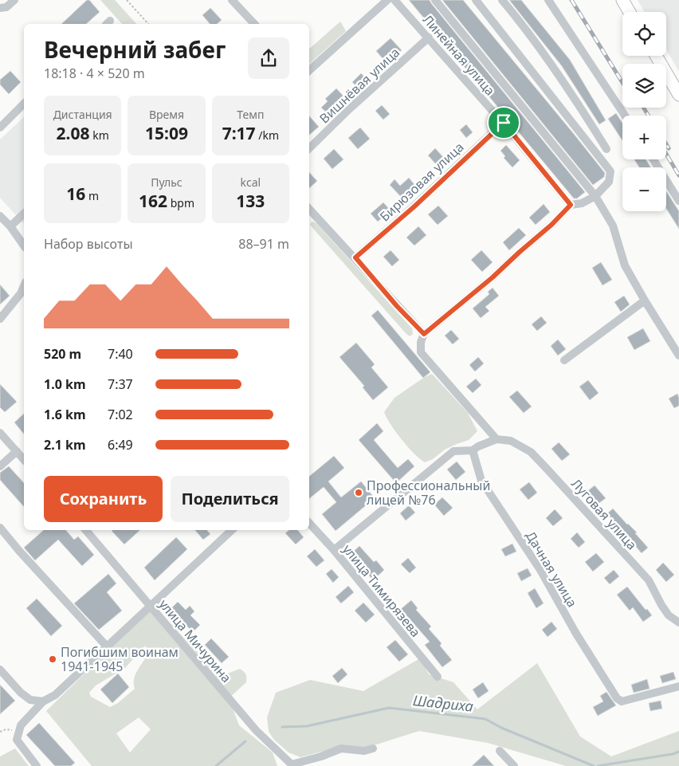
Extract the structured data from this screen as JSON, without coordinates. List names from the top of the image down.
{
  "streets": {
    "street": [
      "Линейная улица",
      "Вишнёвая улица",
      "Бирюзовая улица",
      "Луговая улица",
      "Дачная улица",
      "улица Тимирязева",
      "улица Мичурина"
    ]
  },
  "crossings": [
    ["Линейная улица", "Вишнёвая улица"],
    ["Линейная улица", "Бирюзовая улица"]
  ],
  "water": ["Шадриха"],
  "places": ["Профессиональный лицей №76", "Погибшим воинам 1941-1945"],
  "page": {
    "map_buttons": ["+", "−"],
    "heading": ["Вечерний забег", "18:18 · 4 × 520 m"],
    "stats": [
      ["Дистанция", "2.08 km"],
      ["Время", "15:09"],
      ["Темп", "7:17 /km"],
      ["16 m"],
      ["Пульс", "162 bpm"],
      ["kcal", "133"]
    ],
    "chart": ["Набор высоты", "88–91 m"],
    "list": [
      {
        "name": "520 m",
        "note": "7:40"
      },
      {
        "name": "1.0 km",
        "note": "7:37"
      },
      {
        "name": "1.6 km",
        "note": "7:02"
      },
      {
        "name": "2.1 km",
        "note": "6:49"
      }
    ],
    "buttons": ["Сохранить", "Поделиться"]
  }
}
